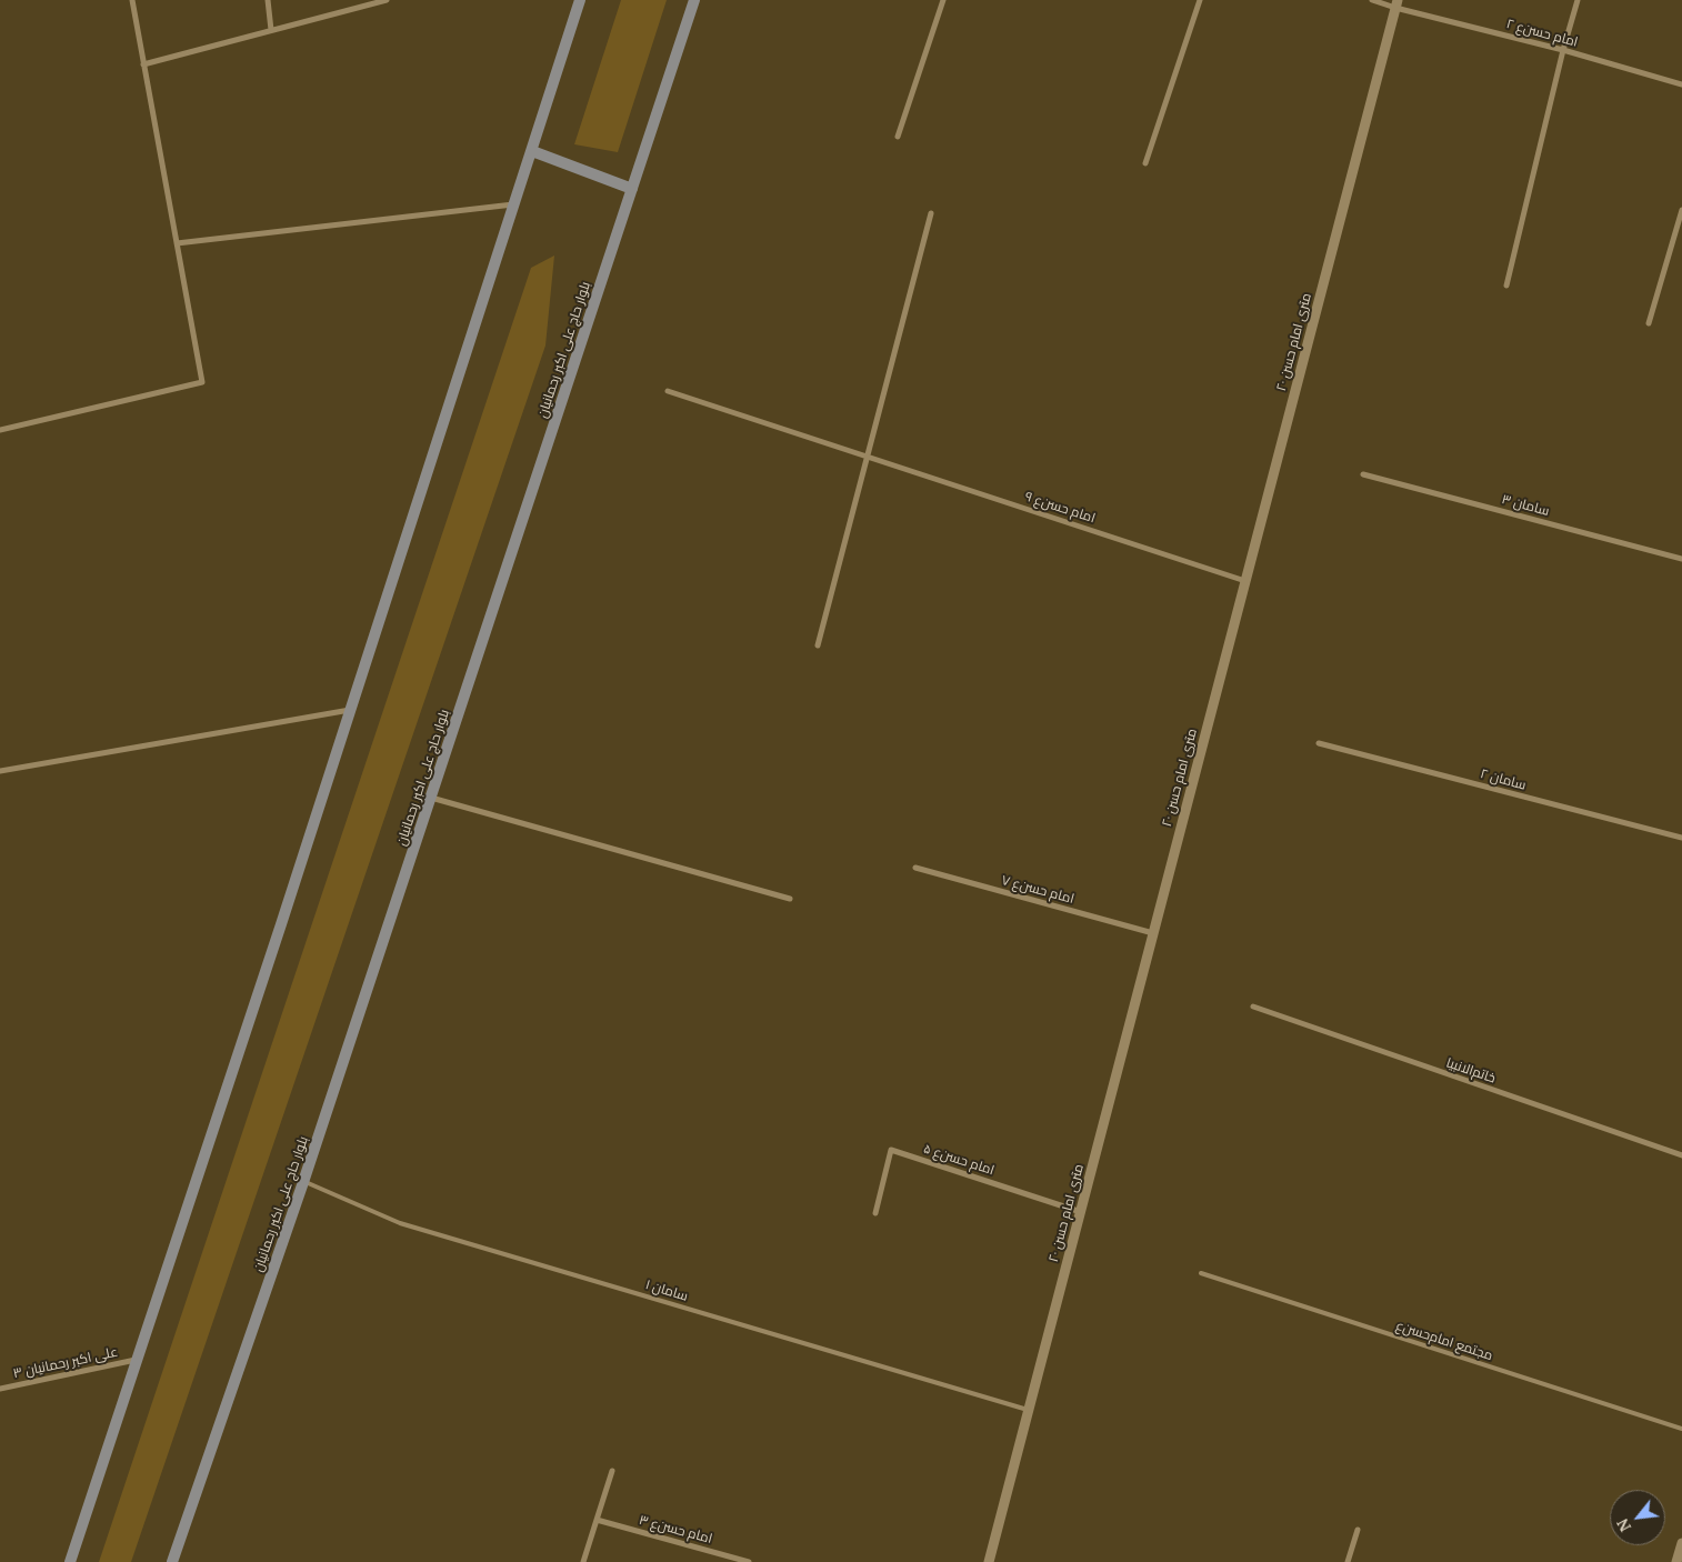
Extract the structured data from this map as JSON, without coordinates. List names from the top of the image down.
{
  "streets": {
    "main road": ["بلوار حاج علی اکبر رحمانیان"],
    "street": [
      "امام حسن‌ع ۲",
      "۲۰ متری امام حسن",
      "سامان ۳",
      "امام حسن‌ع ۹",
      "سامان ۲",
      "امام حسن‌ع ۷",
      "خاتم‌الانبیا",
      "امام حسن‌ع ۵",
      "علی اکبر رحمانیان ۳",
      "امام حسن‌ع ۳"
    ],
    "lane": ["سامان ۱", "مجتمع امام‌حسن‌ع"]
  },
  "crossings": [
    ["امام حسن‌ع ۲", "۲۰ متری امام حسن"],
    ["۲۰ متری امام حسن", "امام حسن‌ع ۹"],
    ["۲۰ متری امام حسن", "امام حسن‌ع ۷"],
    ["۲۰ متری امام حسن", "امام حسن‌ع ۵"],
    ["۲۰ متری امام حسن", "سامان ۱"],
    ["بلوار حاج علی اکبر رحمانیان", "سامان ۱"]
  ],
  "north": "bottom left"
}
